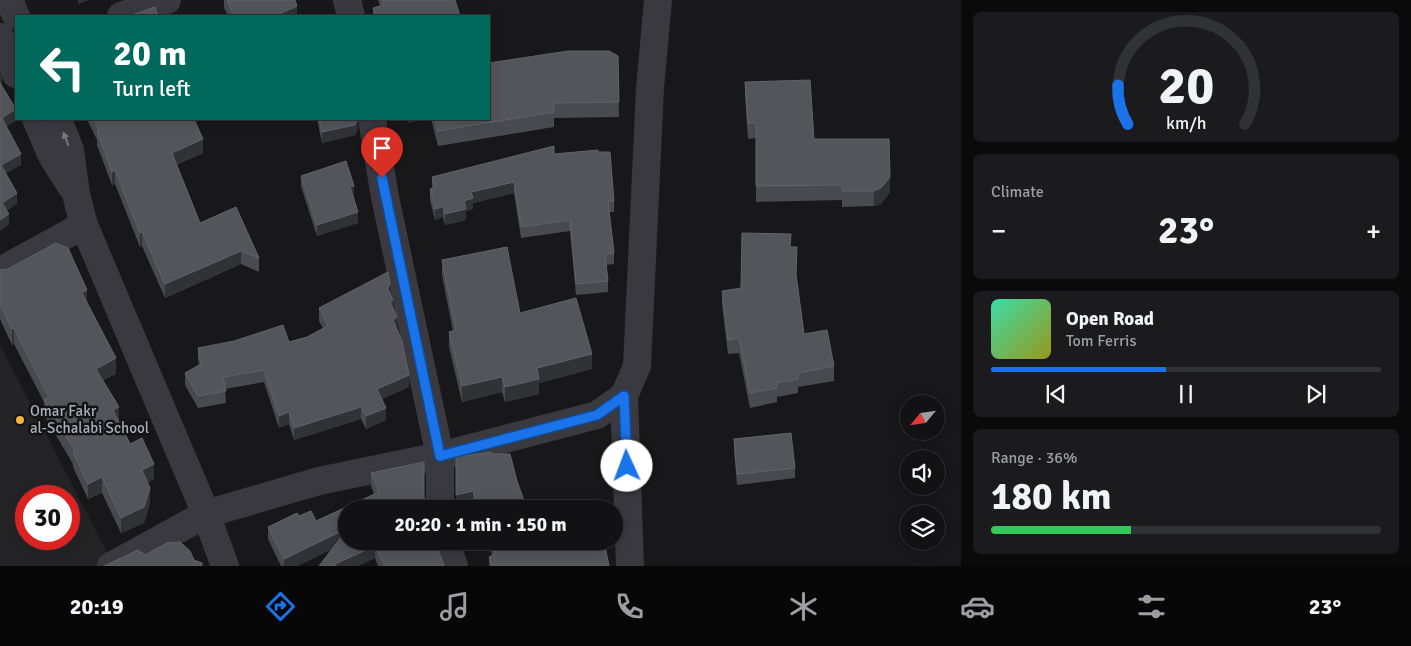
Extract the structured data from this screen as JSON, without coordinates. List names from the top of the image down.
{
  "places": ["Omar Fakr al-Schalabi School"],
  "north": "bottom left",
  "page": {
    "turn": ["20 m", "Turn left"],
    "tile": [
      "Climate",
      ["Range · 36%", "180 km"]
    ],
    "heat": ["−", "23°", "+"],
    "song": ["Open Road", "Tom Ferris"],
    "limit": "30",
    "trip": "20:20 · 1 min · 150 m",
    "tabs": ["20:19", "23°"],
    "gauge": ["20", "km/h"]
  }
}
